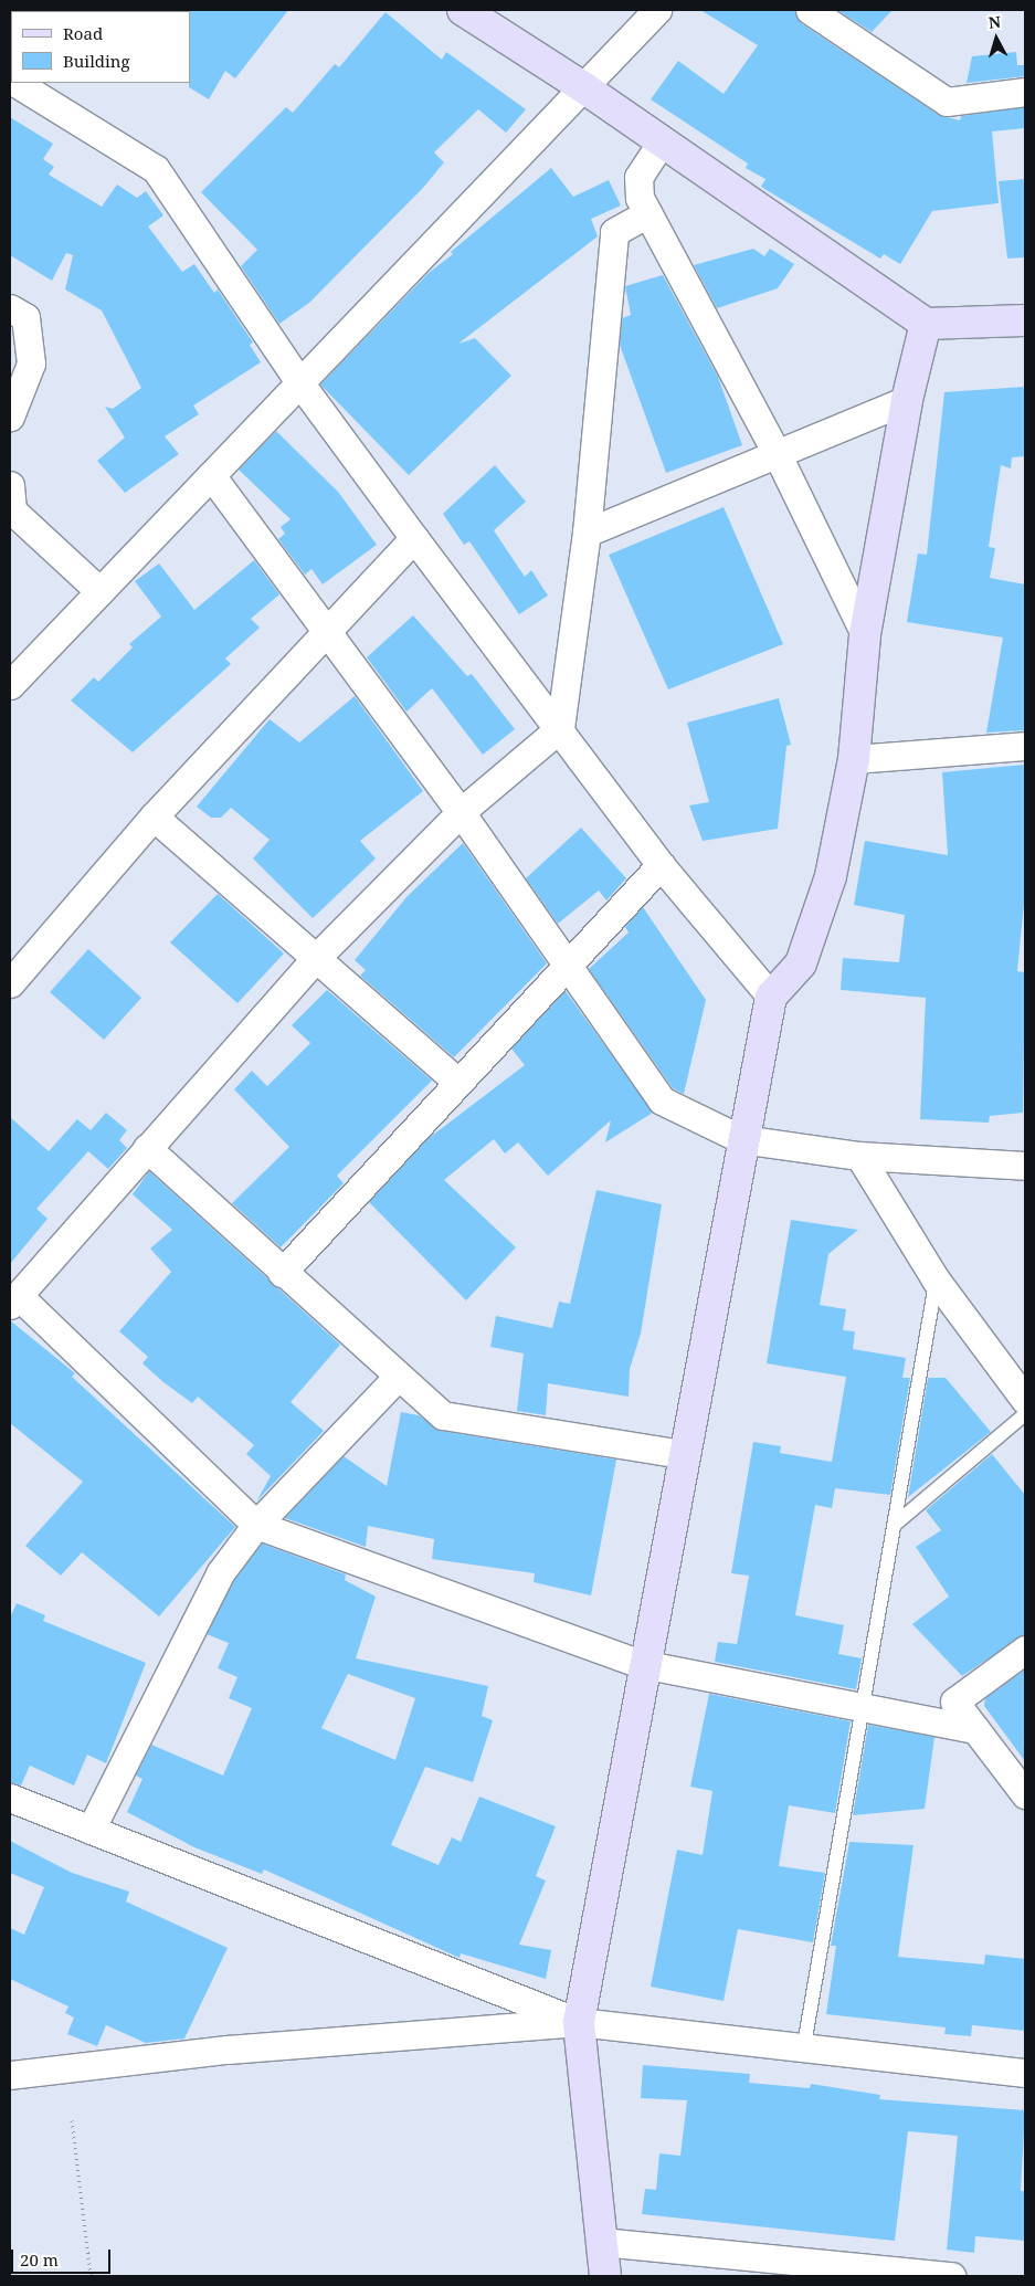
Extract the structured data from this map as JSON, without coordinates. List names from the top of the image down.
{
  "legend": ["Road", "Building"],
  "scale_bar": "20 m",
  "north": "top"
}
